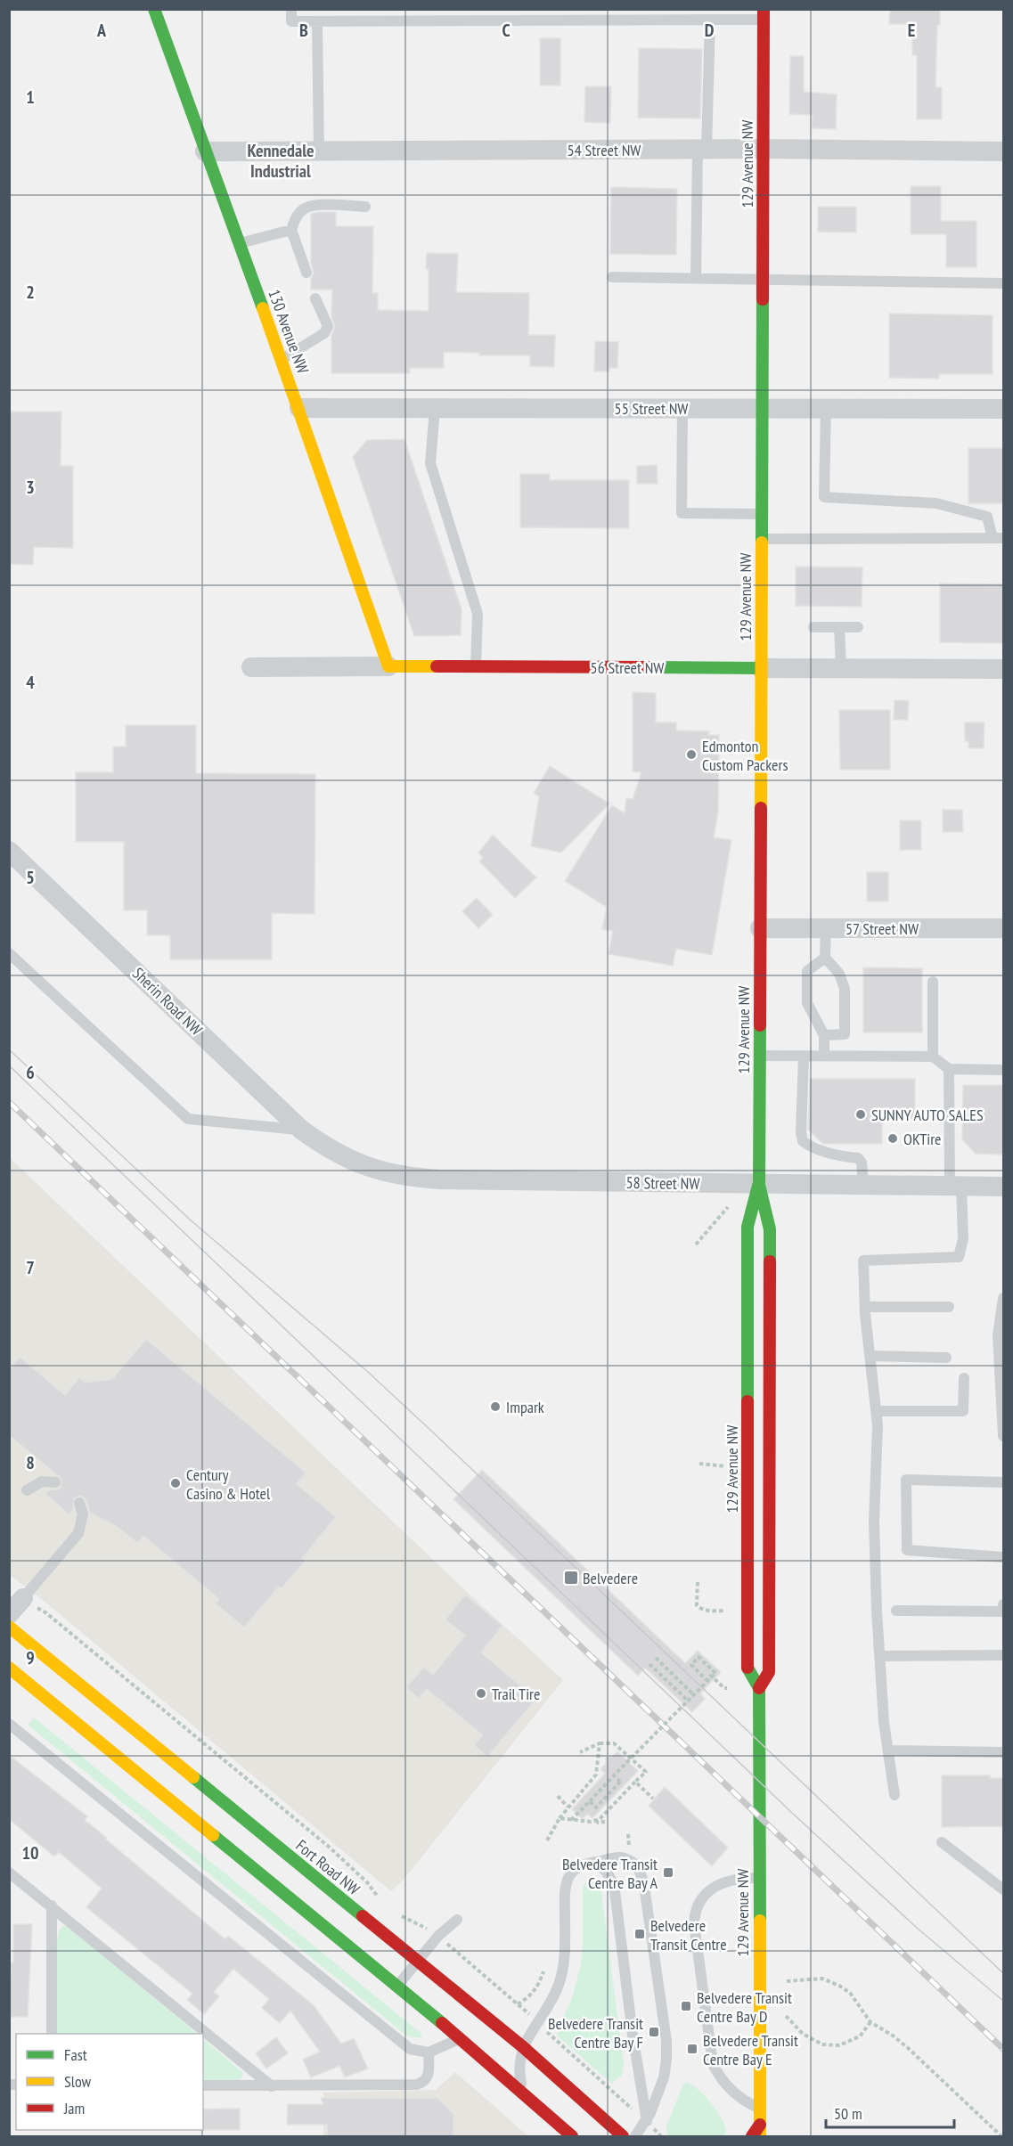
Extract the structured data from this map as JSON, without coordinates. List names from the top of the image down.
{
  "streets": {
    "street": [
      "54 Street NW",
      "129 Avenue NW",
      "130 Avenue NW",
      "55 Street NW",
      "56 Street NW",
      "57 Street NW",
      "Sherin Road NW",
      "58 Street NW",
      "Fort Road NW"
    ]
  },
  "crossings": [
    ["54 Street NW", "129 Avenue NW"],
    ["54 Street NW", "130 Avenue NW"],
    ["129 Avenue NW", "55 Street NW"],
    ["129 Avenue NW", "56 Street NW"],
    ["129 Avenue NW", "57 Street NW"],
    ["129 Avenue NW", "58 Street NW"],
    ["130 Avenue NW", "55 Street NW"],
    ["130 Avenue NW", "56 Street NW"],
    ["Sherin Road NW", "58 Street NW"]
  ],
  "districts": ["Kennedale Industrial"],
  "places": {
    "other": [
      "Edmonton Custom Packers",
      "SUNNY AUTO SALES",
      "OKTire",
      "Impark",
      "Century Casino & Hotel",
      "Trail Tire"
    ],
    "transit": [
      "Belvedere",
      "Belvedere Transit Centre Bay A",
      "Belvedere Transit Centre",
      "Belvedere Transit Centre Bay D",
      "Belvedere Transit Centre Bay F",
      "Belvedere Transit Centre Bay E"
    ]
  },
  "legend": ["Fast", "Slow", "Jam"],
  "scale_bar": "50 m",
  "grid": {
    "columns": [
      "A",
      "B",
      "C",
      "D",
      "E"
    ],
    "rows": [
      "1",
      "2",
      "3",
      "4",
      "5",
      "6",
      "7",
      "8",
      "9",
      "10"
    ]
  }
}
